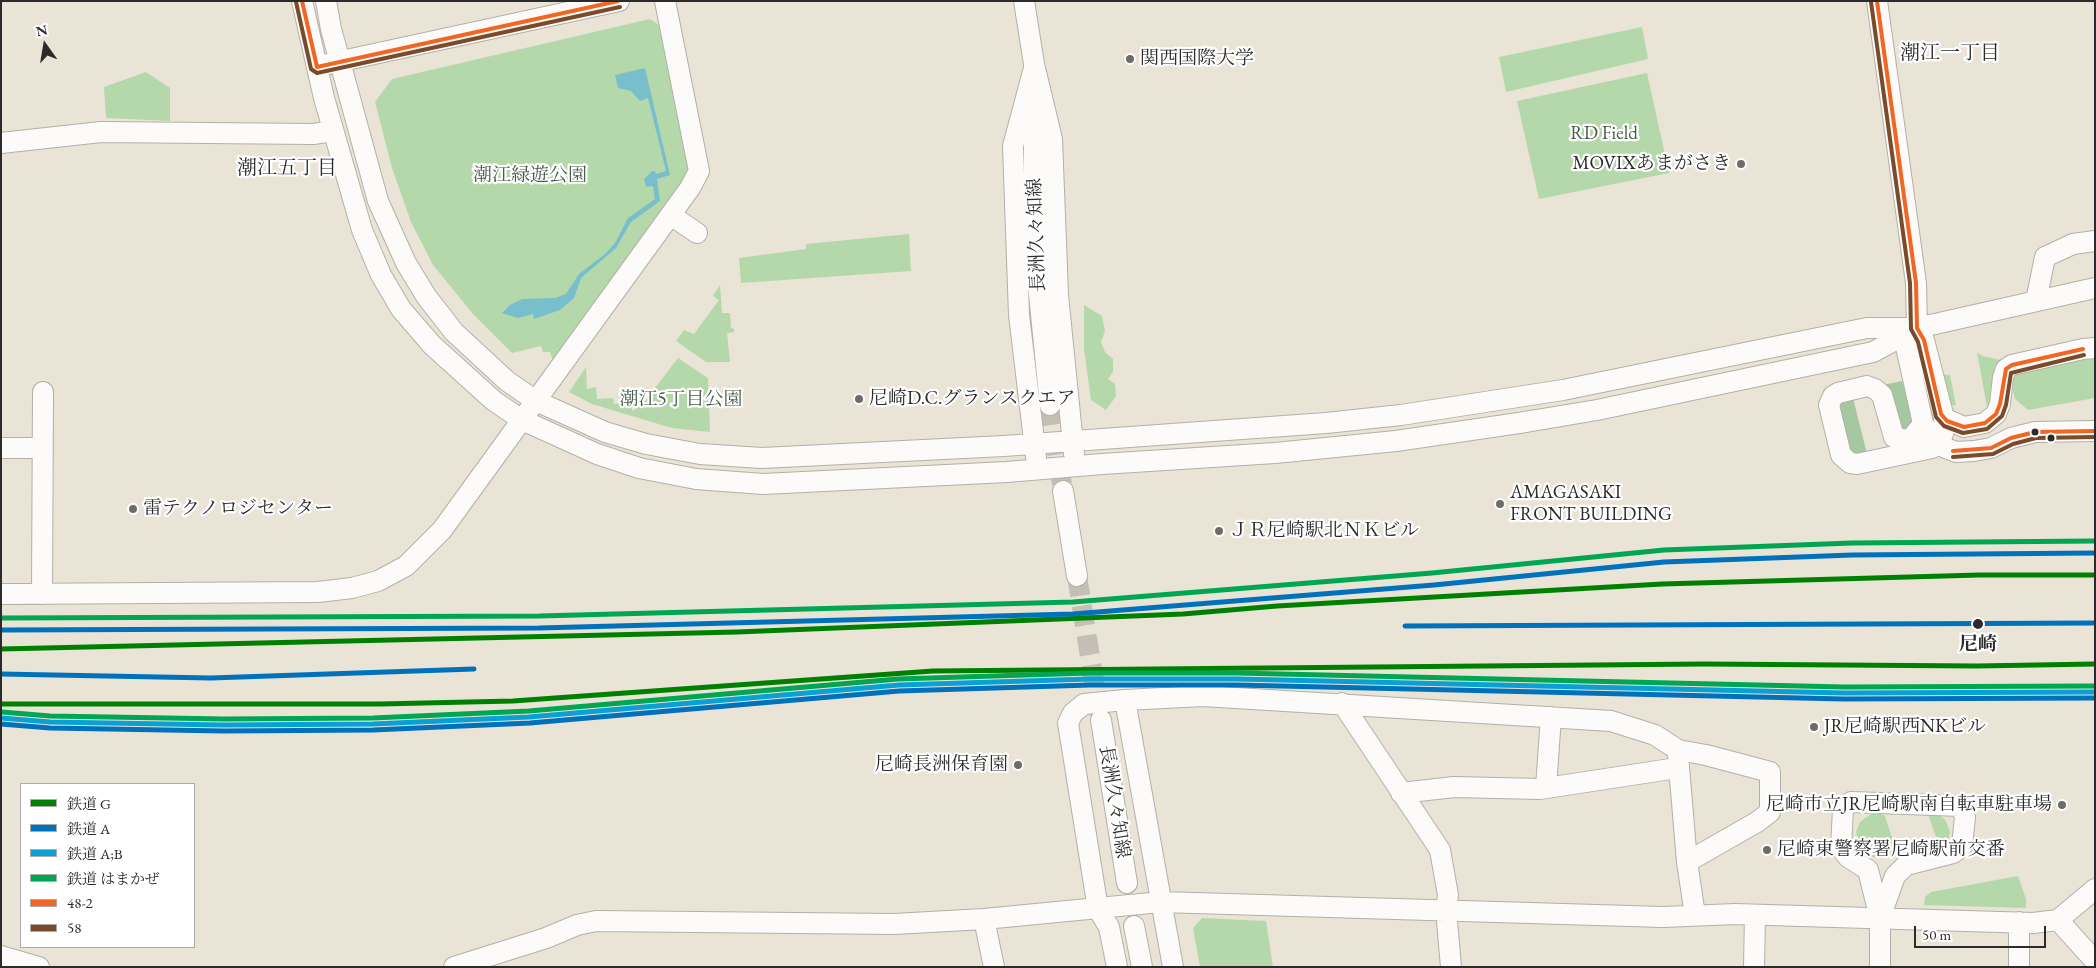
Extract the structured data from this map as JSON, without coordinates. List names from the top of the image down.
{
  "streets": {
    "street": ["長洲久々知線"]
  },
  "districts": ["潮江一丁目", "潮江五丁目"],
  "parks": ["RD Field", "潮江緑遊公園", "潮江5丁目公園"],
  "places": [
    "関西国際大学",
    "MOVIXあまがさき",
    "尼崎D.C.グランスクエア",
    "AMAGASAKI FRONT BUILDING",
    "雷テクノロジセンター",
    "ＪＲ尼崎駅北ＮＫビル",
    "尼崎",
    "JR尼崎駅西NKビル",
    "尼崎長洲保育園",
    "尼崎市立JR尼崎駅南自転車駐車場",
    "尼崎東警察署尼崎駅前交番"
  ],
  "lines": [
    "transit line 48-2",
    "transit line 58",
    "rail line はまかぜ",
    "rail line A",
    "rail line G",
    "rail line A;B"
  ],
  "legend": [
    "鉄道 G",
    "鉄道 A",
    "鉄道 A;B",
    "鉄道 はまかぜ",
    "48-2",
    "58"
  ],
  "scale_bar": "50 m",
  "north": "top"
}
